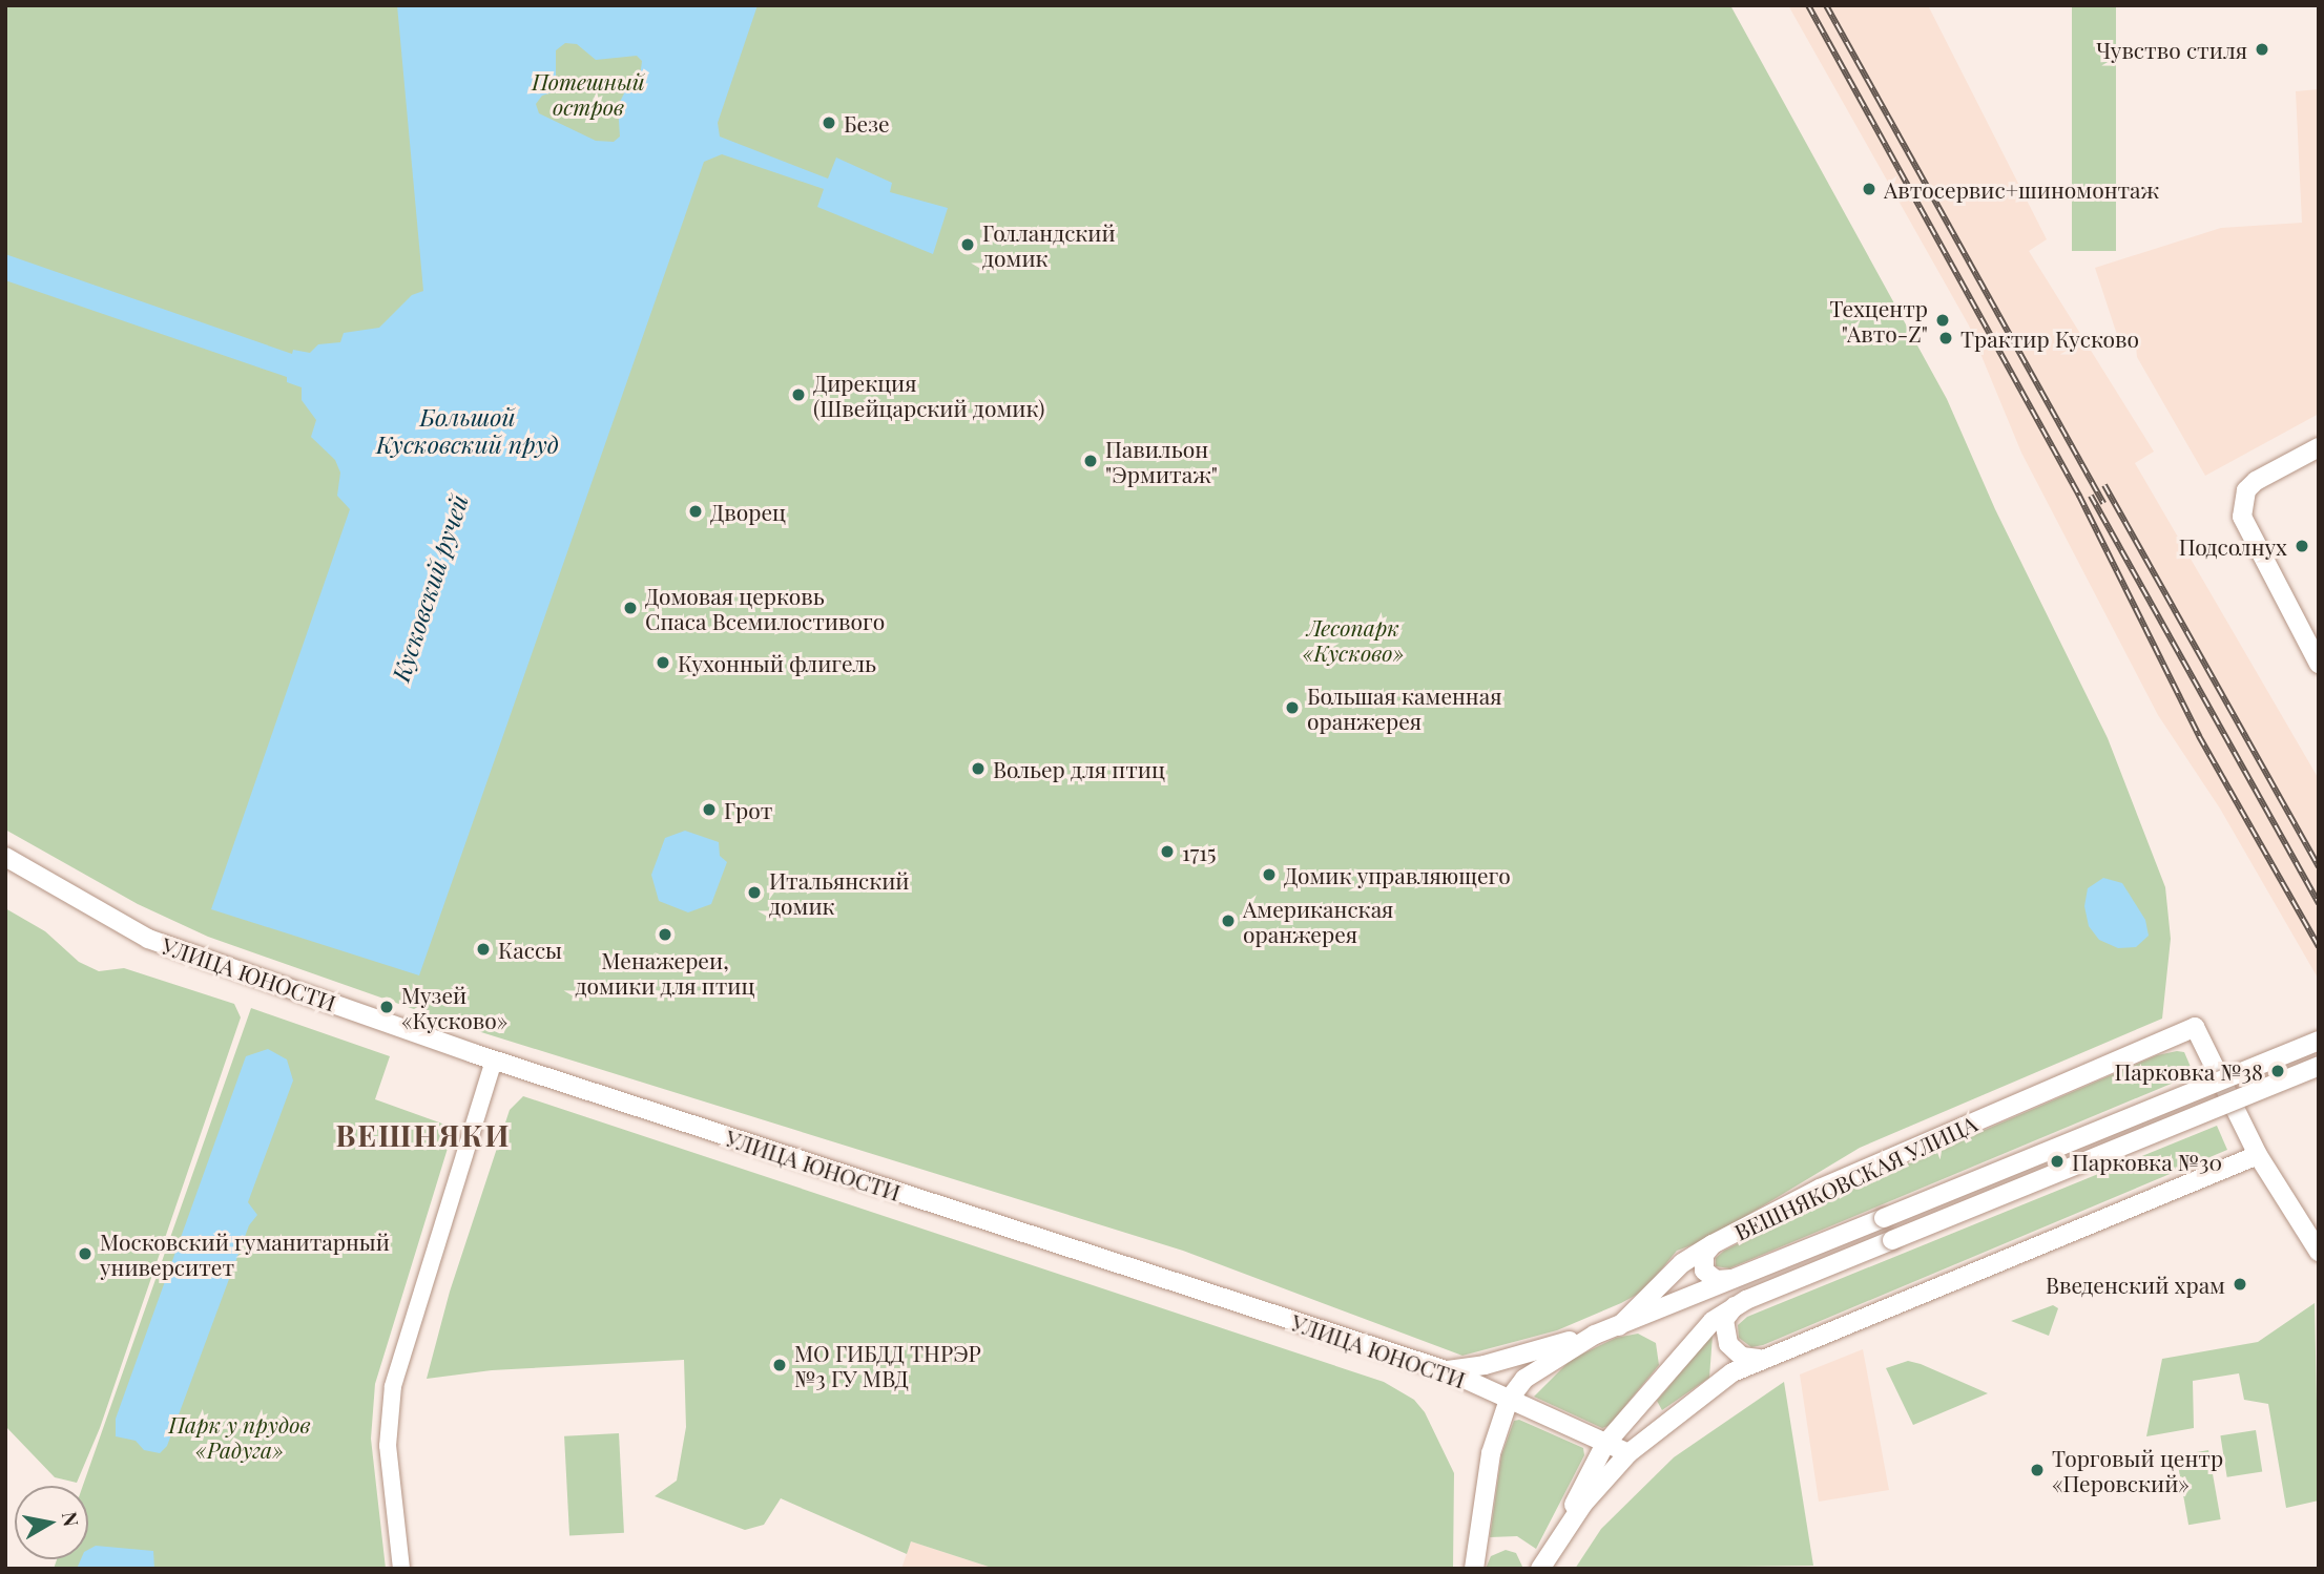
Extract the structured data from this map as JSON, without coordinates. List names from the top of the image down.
{
  "streets": {
    "main road": ["УЛИЦА ЮНОСТИ", "ВЕШНЯКОВСКАЯ УЛИЦА"]
  },
  "crossings": [
    ["УЛИЦА ЮНОСТИ", "ВЕШНЯКОВСКАЯ УЛИЦА"]
  ],
  "districts": ["ВЕШНЯКИ"],
  "water": ["Большой Кусковский пруд", "Кусковский ручей"],
  "parks": ["Потешный остров", "Лесопарк «Кусково»", "Парк у прудов «Радуга»"],
  "places": [
    "Чувство стиля",
    "Безе",
    "Автосервис+шиномонтаж",
    "Голландский домик",
    "Техцентр \"Авто-Z\"",
    "Трактир Кусково",
    "Дирекция (Швейцарский домик)",
    "Павильон \"Эрмитаж\"",
    "Дворец",
    "Подсолнух",
    "Домовая церковь Спаса Всемилостивого",
    "Кухонный флигель",
    "Большая каменная оранжерея",
    "Вольер для птиц",
    "Грот",
    "1715",
    "Домик управляющего",
    "Итальянский домик",
    "Американская оранжерея",
    "Менажереи, домики для птиц",
    "Кассы",
    "Музей «Кусково»",
    "Парковка №38",
    "Парковка №30",
    "Московский гуманитарный университет",
    "Введенский храм",
    "МО ГИБДД ТНРЭР №3 ГУ МВД",
    "Торговый центр «Перовский»"
  ],
  "north": "right"
}
